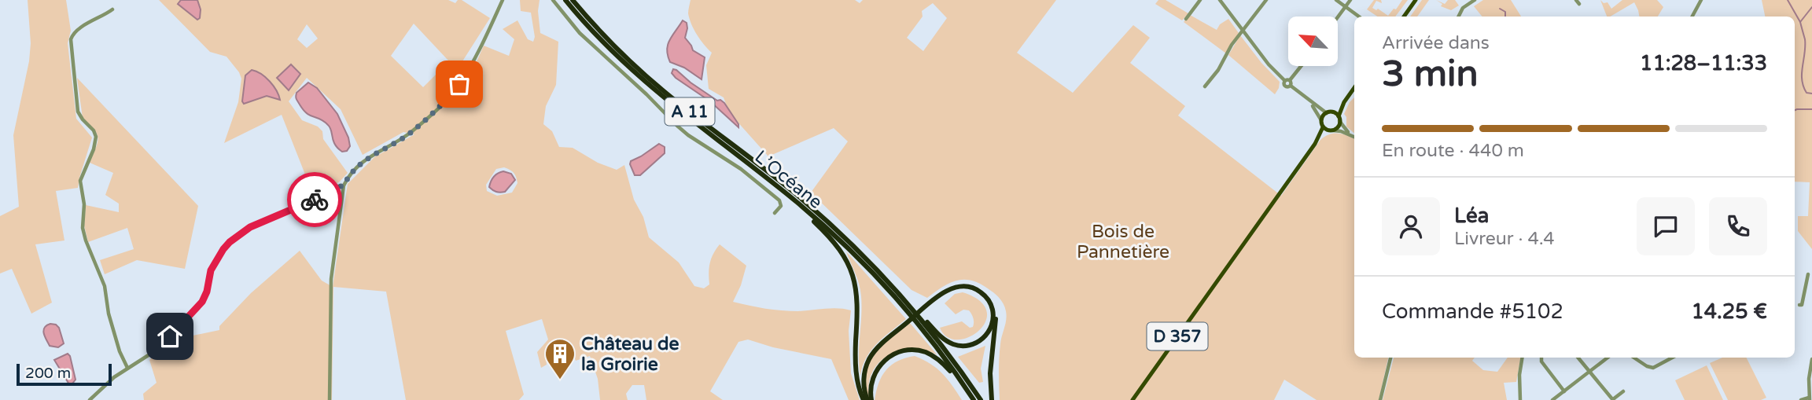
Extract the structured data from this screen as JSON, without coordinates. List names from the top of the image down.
{
  "streets": {
    "highway": ["A 11", "L’Océane"],
    "main road": ["D 357"]
  },
  "parks": ["Bois de Pannetière"],
  "places": {
    "building": ["Château de la Groirie"]
  },
  "scale_bar": "200 m",
  "north": "top left",
  "page": {
    "heading": ["3 min", "Arrivée dans", "11:28–11:33"],
    "panel": [
      "Léa",
      "Livreur · 4.4",
      "Commande #5102",
      "14.25 €"
    ],
    "bar": "En route · 440 m",
    "scale": "200 m"
  }
}
